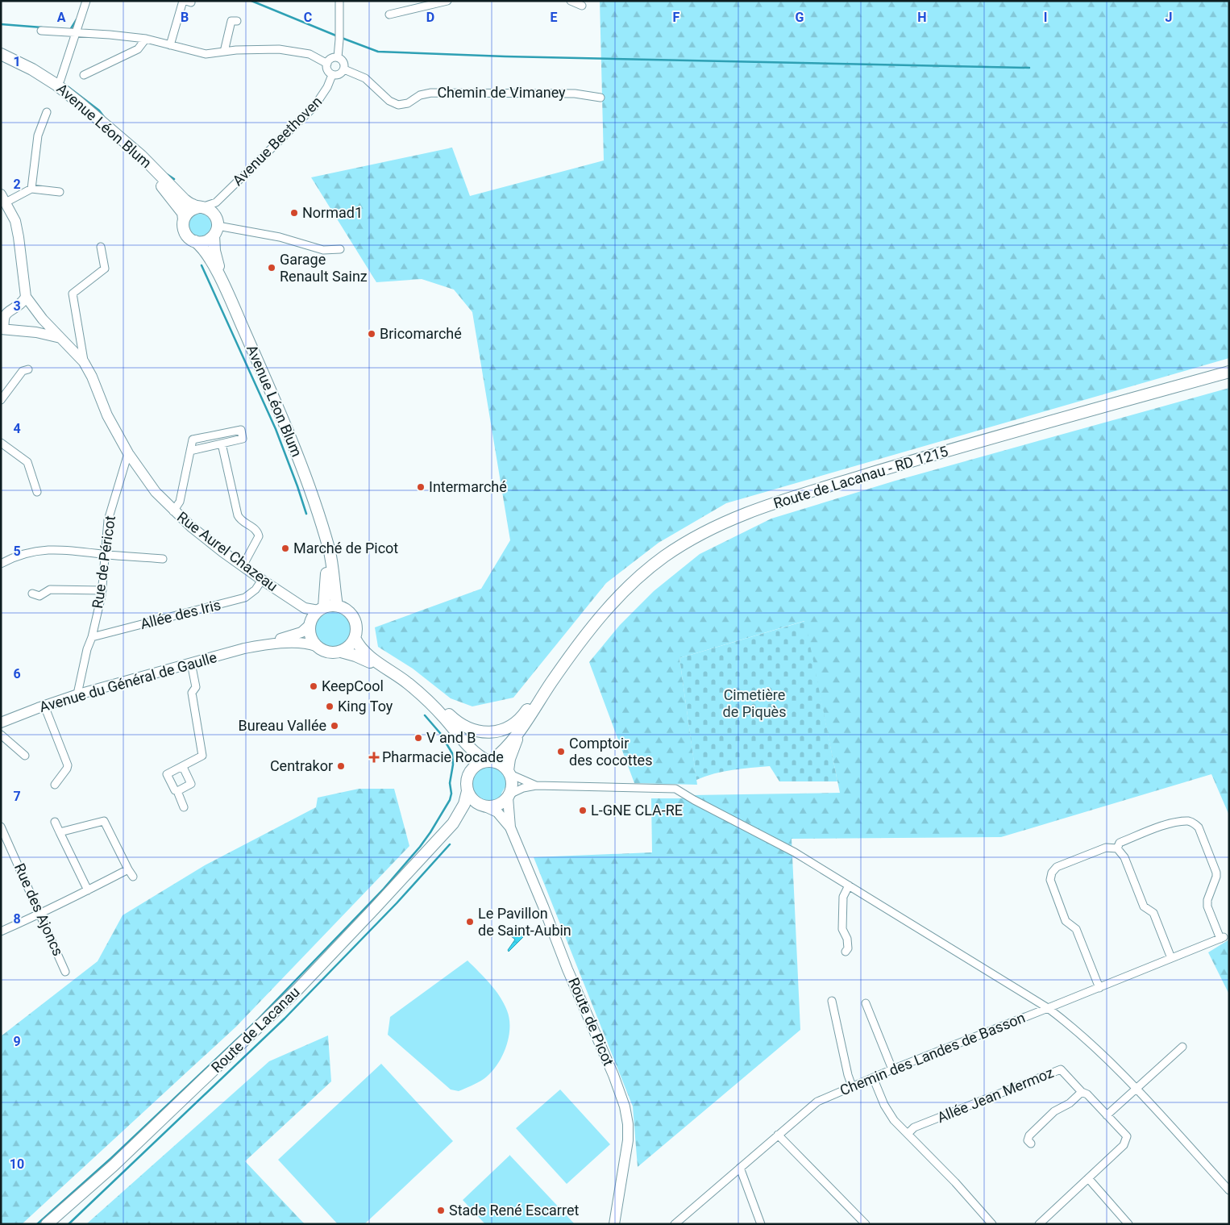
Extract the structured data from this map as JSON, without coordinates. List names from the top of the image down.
{
  "streets": {
    "main road": [
      "Avenue Léon Blum",
      "Route de Lacanau - RD 1215",
      "Rue Aurel Chazeau",
      "Avenue du Général de Gaulle",
      "Route de Picot",
      "Route de Lacanau"
    ],
    "street": [
      "Chemin de Vimaney",
      "Avenue Beethoven",
      "Rue de Péricot",
      "Allée des Iris",
      "Rue des Ajoncs",
      "Chemin des Landes de Basson",
      "Allée Jean Mermoz"
    ]
  },
  "crossings": [
    ["Chemin de Vimaney", "Avenue Beethoven"],
    ["Avenue Léon Blum", "Avenue Beethoven"],
    ["Avenue Léon Blum", "Rue Aurel Chazeau"],
    ["Avenue Léon Blum", "Avenue du Général de Gaulle"],
    ["Rue Aurel Chazeau", "Rue de Péricot"],
    ["Rue Aurel Chazeau", "Allée des Iris"],
    ["Rue Aurel Chazeau", "Avenue du Général de Gaulle"],
    ["Rue de Péricot", "Allée des Iris"],
    ["Rue de Péricot", "Avenue du Général de Gaulle"]
  ],
  "parks": ["Cimetière de Piquès"],
  "places": {
    "other": [
      "Normad1",
      "Garage Renault Sainz",
      "Bricomarché",
      "Intermarché",
      "Marché de Picot",
      "KeepCool",
      "King Toy",
      "Bureau Vallée",
      "V and B",
      "Comptoir des cocottes",
      "Centrakor",
      "L-GNE CLA-RE",
      "Le Pavillon de Saint-Aubin",
      "Stade René Escarret"
    ],
    "health": ["Pharmacie Rocade"]
  },
  "grid": {
    "columns": [
      "A",
      "B",
      "C",
      "D",
      "E",
      "F",
      "G",
      "H",
      "I",
      "J"
    ],
    "rows": [
      "1",
      "2",
      "3",
      "4",
      "5",
      "6",
      "7",
      "8",
      "9",
      "10"
    ]
  }
}
